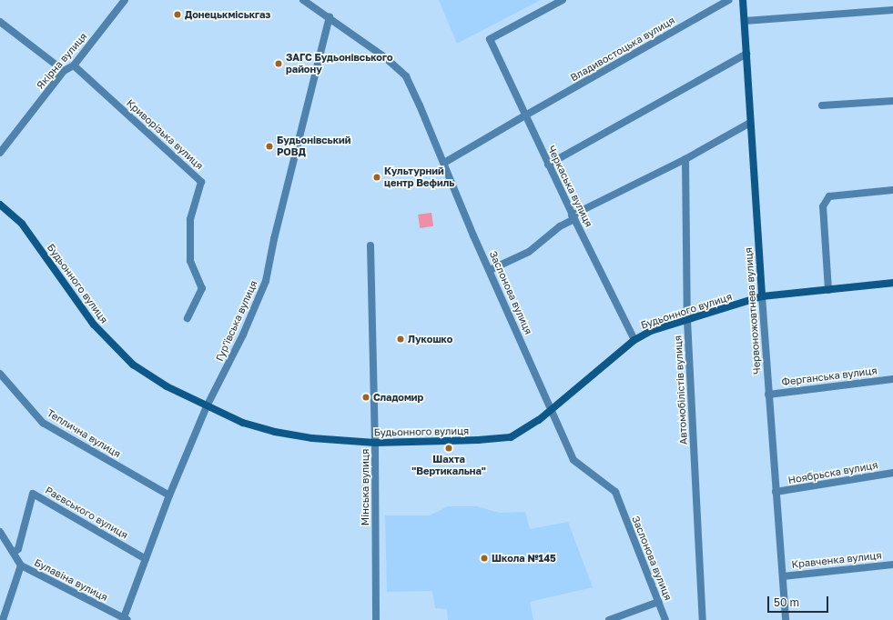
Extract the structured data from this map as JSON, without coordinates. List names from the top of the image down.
{
  "streets": {
    "main road": ["Будьонного вулиця", "Червоножовтнева вулиця"],
    "street": [
      "Владивостоцька вулиця",
      "Якірна вулиця",
      "Криворізька вулиця",
      "Черкаська вулиця",
      "Заслонова вулиця",
      "Гур’ївська вулиця",
      "Ферганська вулиця",
      "Автомобілістів вулиця",
      "Теплична вулиця",
      "Ноябрьска вулиця",
      "Мінська вулиця",
      "Раєвського вулиця",
      "Кравченка вулиця",
      "Булавіна вулиця"
    ]
  },
  "crossings": [
    ["Владивостоцька вулиця", "Черкаська вулиця"],
    ["Владивостоцька вулиця", "Заслонова вулиця"],
    ["Якірна вулиця", "Криворізька вулиця"],
    ["Черкаська вулиця", "Будьонного вулиця"],
    ["Будьонного вулиця", "Заслонова вулиця"],
    ["Будьонного вулиця", "Червоножовтнева вулиця"],
    ["Будьонного вулиця", "Гур’ївська вулиця"],
    ["Будьонного вулиця", "Автомобілістів вулиця"],
    ["Будьонного вулиця", "Мінська вулиця"],
    ["Заслонова вулиця", "Гур’ївська вулиця"],
    ["Червоножовтнева вулиця", "Ферганська вулиця"],
    ["Червоножовтнева вулиця", "Ноябрьска вулиця"],
    ["Червоножовтнева вулиця", "Кравченка вулиця"],
    ["Гур’ївська вулиця", "Теплична вулиця"],
    ["Гур’ївська вулиця", "Раєвського вулиця"],
    ["Гур’ївська вулиця", "Булавіна вулиця"],
    ["Раєвського вулиця", "Булавіна вулиця"]
  ],
  "places": [
    "Донецькміськгаз",
    "ЗАГС Будьонівського району",
    "Будьонівський РОВД",
    "Культурний центр Вефиль",
    "Лукошко",
    "Сладомир",
    "Шахта \"Вертикальна\"",
    "Школа №145"
  ],
  "scale_bar": "50 m"
}
